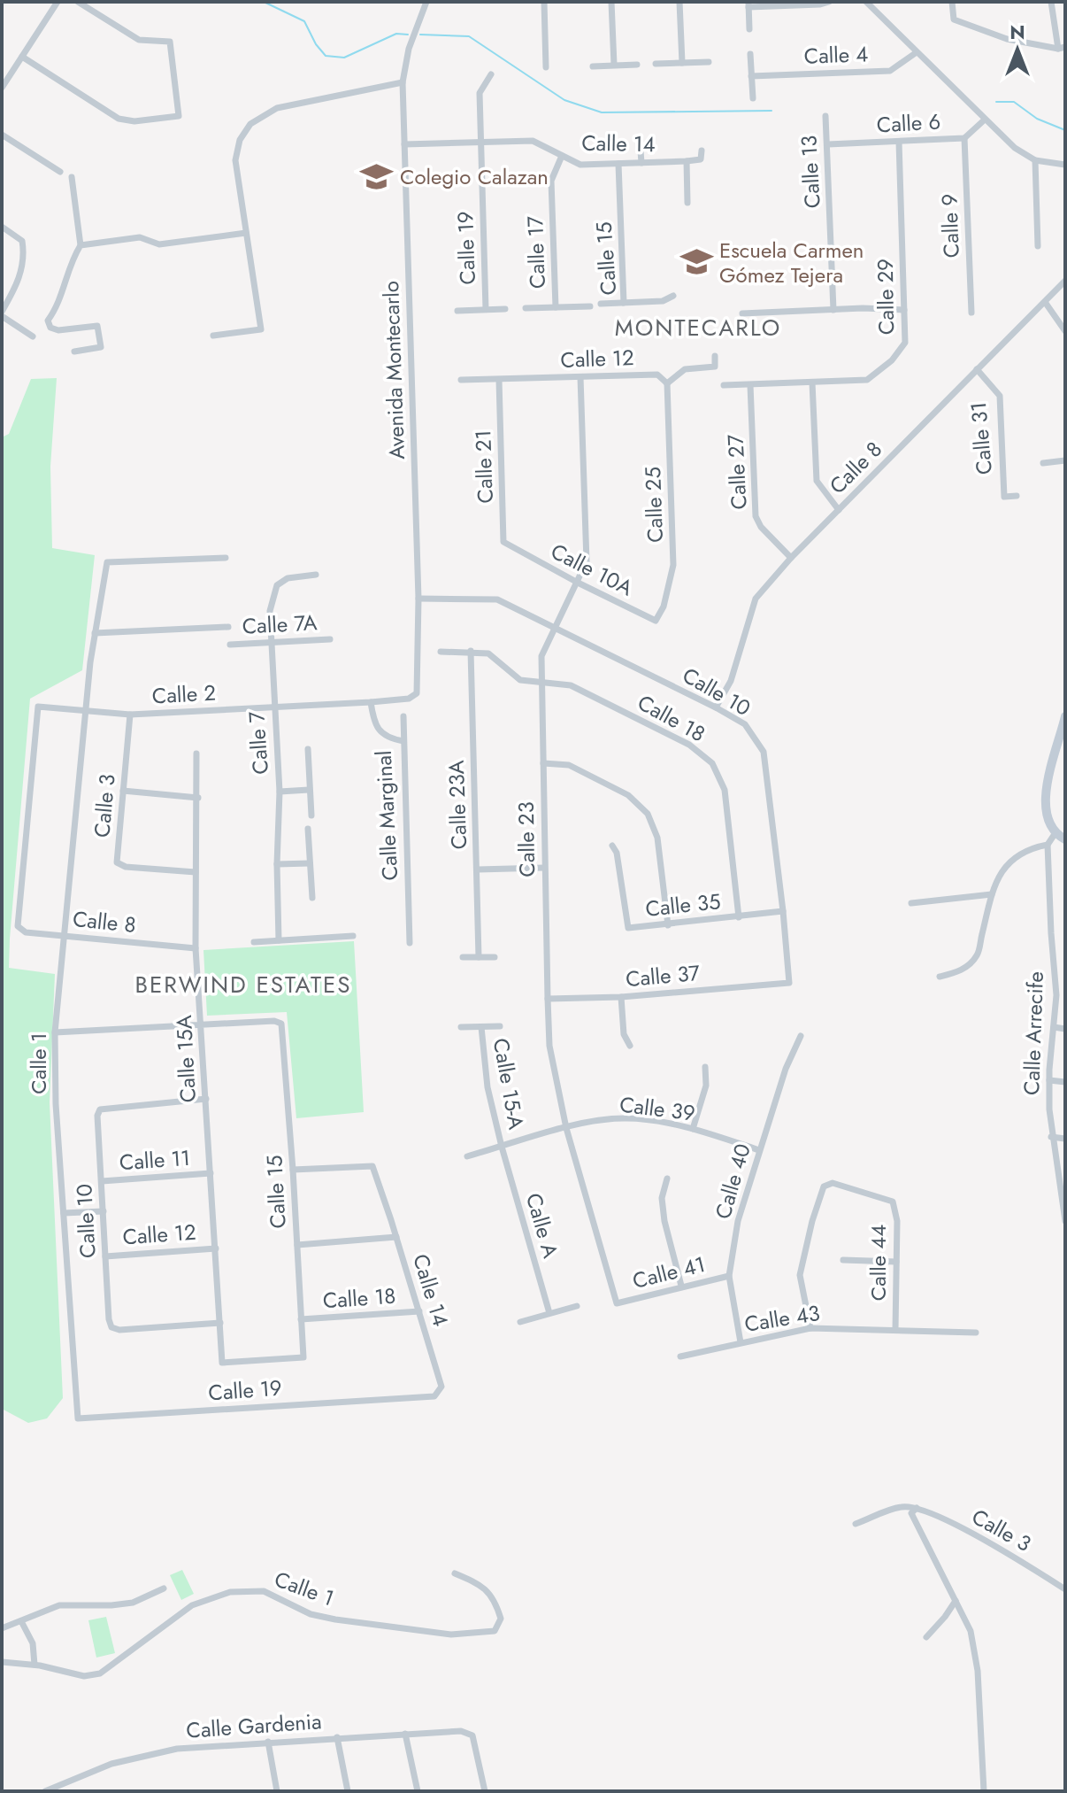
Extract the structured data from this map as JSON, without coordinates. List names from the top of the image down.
{
  "streets": {
    "street": [
      "Calle 4",
      "Calle 6",
      "Calle 14",
      "Calle 13",
      "Calle 9",
      "Calle 19",
      "Calle 17",
      "Calle 15",
      "Calle 29",
      "Calle 12",
      "Avenida Montecarlo",
      "Calle 31",
      "Calle 21",
      "Calle 8",
      "Calle 27",
      "Calle 25",
      "Calle 10A",
      "Calle 7A",
      "Calle 10",
      "Calle 2",
      "Calle 18",
      "Calle 7",
      "Calle 23A",
      "Calle 3",
      "Calle Marginal",
      "Calle 23",
      "Calle 35",
      "Calle 37",
      "Calle Arrecife",
      "Calle 15A",
      "Calle 1",
      "Calle 15-A",
      "Calle 39",
      "Calle 11",
      "Calle 40",
      "Calle A",
      "Calle 44",
      "Calle 41",
      "Calle 43",
      "Calle Gardenia"
    ]
  },
  "crossings": [
    ["Calle 6", "Calle 13"],
    ["Calle 6", "Calle 9"],
    ["Calle 6", "Calle 29"],
    ["Calle 14", "Calle 19"],
    ["Calle 14", "Calle 17"],
    ["Calle 14", "Calle 15"],
    ["Calle 14", "Avenida Montecarlo"],
    ["Calle 14", "Calle 18"],
    ["Calle 19", "Calle 1"],
    ["Calle 15", "Calle 18"],
    ["Calle 15", "Calle 15A"],
    ["Calle 29", "Calle 27"],
    ["Calle 12", "Calle 21"],
    ["Calle 12", "Calle 25"],
    ["Calle 12", "Calle 10"],
    ["Calle 12", "Calle 23"],
    ["Calle 12", "Calle 15A"],
    ["Avenida Montecarlo", "Calle 10"],
    ["Avenida Montecarlo", "Calle 2"],
    ["Avenida Montecarlo", "Calle Marginal"],
    ["Calle 31", "Calle 8"],
    ["Calle 21", "Calle 10A"],
    ["Calle 8", "Calle 27"],
    ["Calle 8", "Calle 10"],
    ["Calle 8", "Calle 2"],
    ["Calle 8", "Calle 15A"],
    ["Calle 8", "Calle 1"],
    ["Calle 25", "Calle 10A"],
    ["Calle 10A", "Calle 23"],
    ["Calle 7A", "Calle 7"],
    ["Calle 10", "Calle 23"],
    ["Calle 10", "Calle 35"],
    ["Calle 10", "Calle 37"],
    ["Calle 10", "Calle 15A"],
    ["Calle 10", "Calle 11"],
    ["Calle 2", "Calle 7"],
    ["Calle 2", "Calle 3"],
    ["Calle 2", "Calle Marginal"],
    ["Calle 2", "Calle 1"],
    ["Calle 18", "Calle 23A"],
    ["Calle 18", "Calle 23"],
    ["Calle 18", "Calle 35"],
    ["Calle 3", "Calle 15A"],
    ["Calle 23", "Calle 37"],
    ["Calle 23", "Calle 39"],
    ["Calle 23", "Calle 41"],
    ["Calle 15A", "Calle 11"],
    ["Calle 15-A", "Calle 39"],
    ["Calle 15-A", "Calle A"],
    ["Calle 39", "Calle 40"],
    ["Calle 39", "Calle A"],
    ["Calle 40", "Calle 41"],
    ["Calle 40", "Calle 43"],
    ["Calle 44", "Calle 43"]
  ],
  "districts": ["MONTECARLO", "BERWIND ESTATES"],
  "places": {
    "school or university": ["Colegio Calazan", "Escuela Carmen Gómez Tejera"]
  },
  "north": "top"
}
